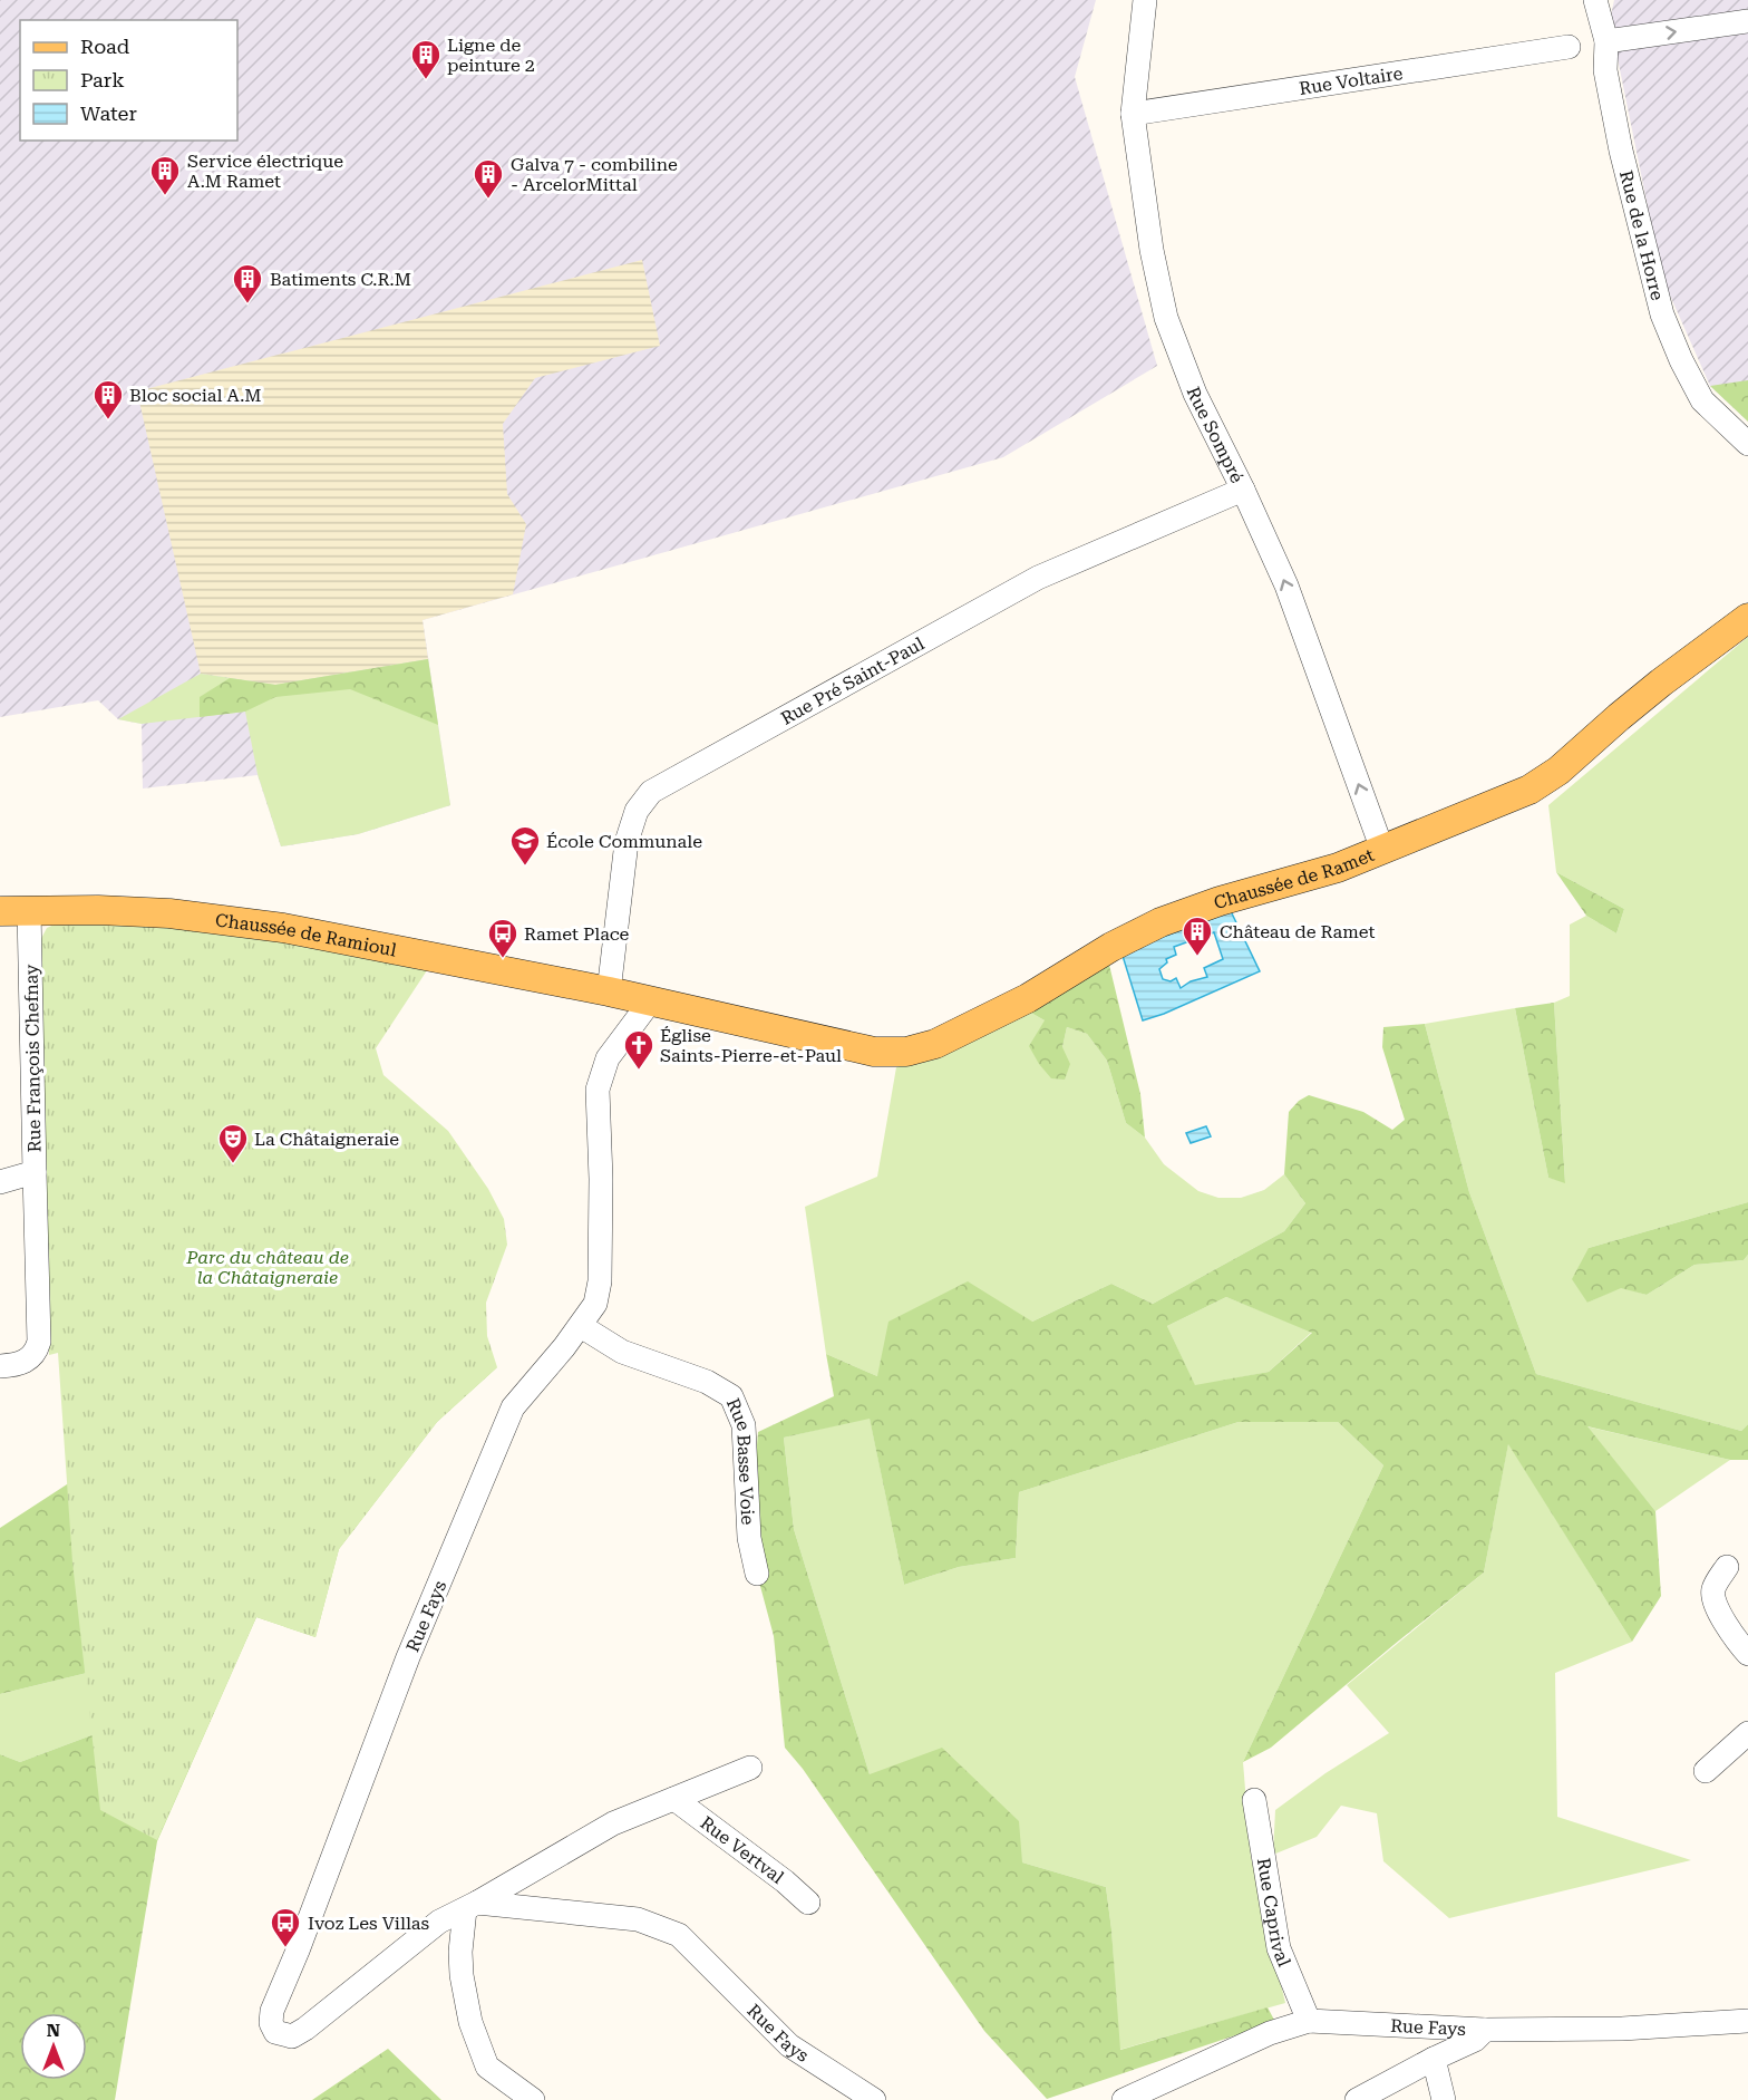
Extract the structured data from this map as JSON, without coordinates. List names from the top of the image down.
{
  "streets": {
    "main road": ["Chaussée de Ramet", "Chaussée de Ramioul"],
    "street": [
      "Rue Voltaire",
      "Rue de la Horre",
      "Rue Sompré",
      "Rue Pré Saint-Paul",
      "Rue François Chefnay",
      "Rue Basse Voie",
      "Rue Fays",
      "Rue Vertval",
      "Rue Caprival"
    ]
  },
  "crossings": [
    ["Rue Voltaire", "Rue Sompré"],
    ["Rue Sompré", "Rue Pré Saint-Paul"],
    ["Rue Sompré", "Chaussée de Ramet"],
    ["Rue Pré Saint-Paul", "Chaussée de Ramioul"],
    ["Chaussée de Ramet", "Rue Fays"],
    ["Chaussée de Ramioul", "Rue François Chefnay"],
    ["Rue Basse Voie", "Rue Fays"],
    ["Rue Fays", "Rue Caprival"]
  ],
  "one_way": ["Rue Sompré"],
  "parks": ["Parc du château de la Châtaigneraie"],
  "places": {
    "building": [
      "Ligne de peinture 2",
      "Service électrique A.M Ramet",
      "Galva 7 - combiline - ArcelorMittal",
      "Batiments C.R.M",
      "Bloc social A.M",
      "Château de Ramet"
    ],
    "school or university": ["École Communale"],
    "bus stop": ["Ramet Place", "Ivoz Les Villas"],
    "church": ["Église Saints-Pierre-et-Paul"],
    "theatre": ["La Châtaigneraie"]
  },
  "legend": ["Road", "Park", "Water"],
  "north": "top"
}
